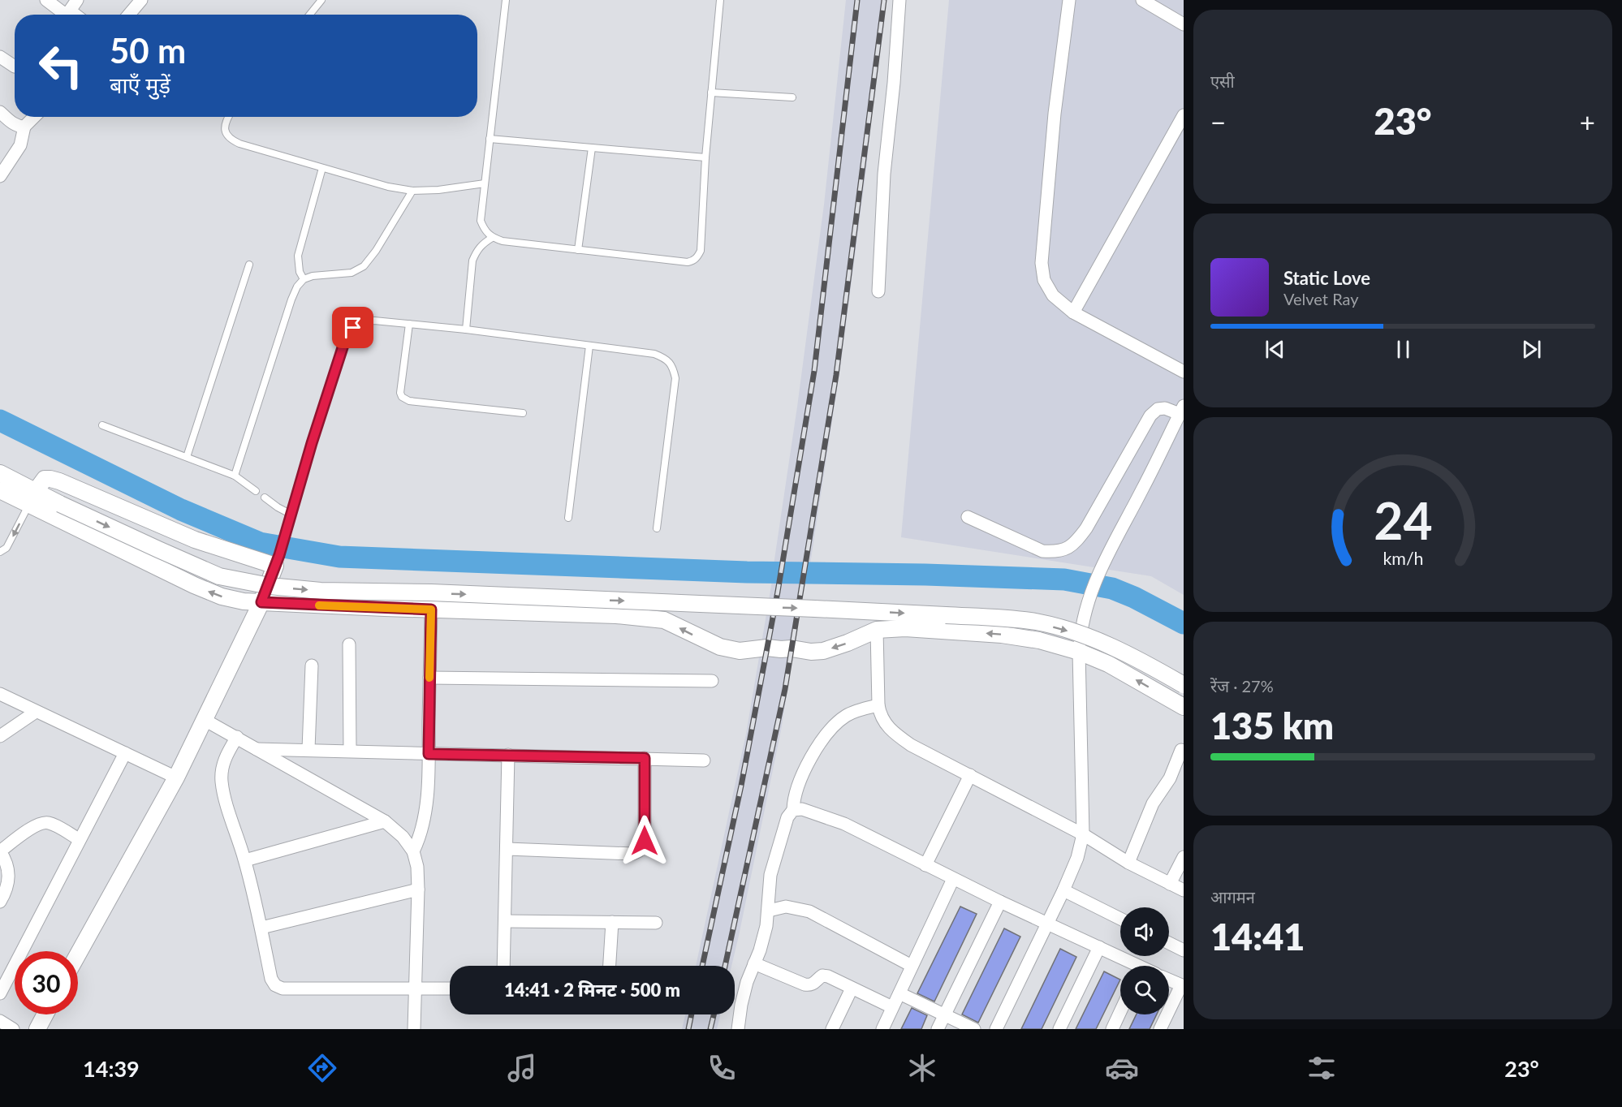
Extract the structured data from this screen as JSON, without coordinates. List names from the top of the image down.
{
  "page": {
    "tile": [
      "एसी",
      ["रेंज · 27%", "135 km"],
      ["आगमन", "14:41"]
    ],
    "turn": ["50 m", "बाएँ मुड़ें"],
    "heat": ["−", "23°", "+"],
    "song": ["Static Love", "Velvet Ray"],
    "limit": "30",
    "trip": "14:41 · 2 मिनट · 500 m",
    "tabs": ["14:39", "23°"],
    "gauge": ["24", "km/h"]
  }
}
